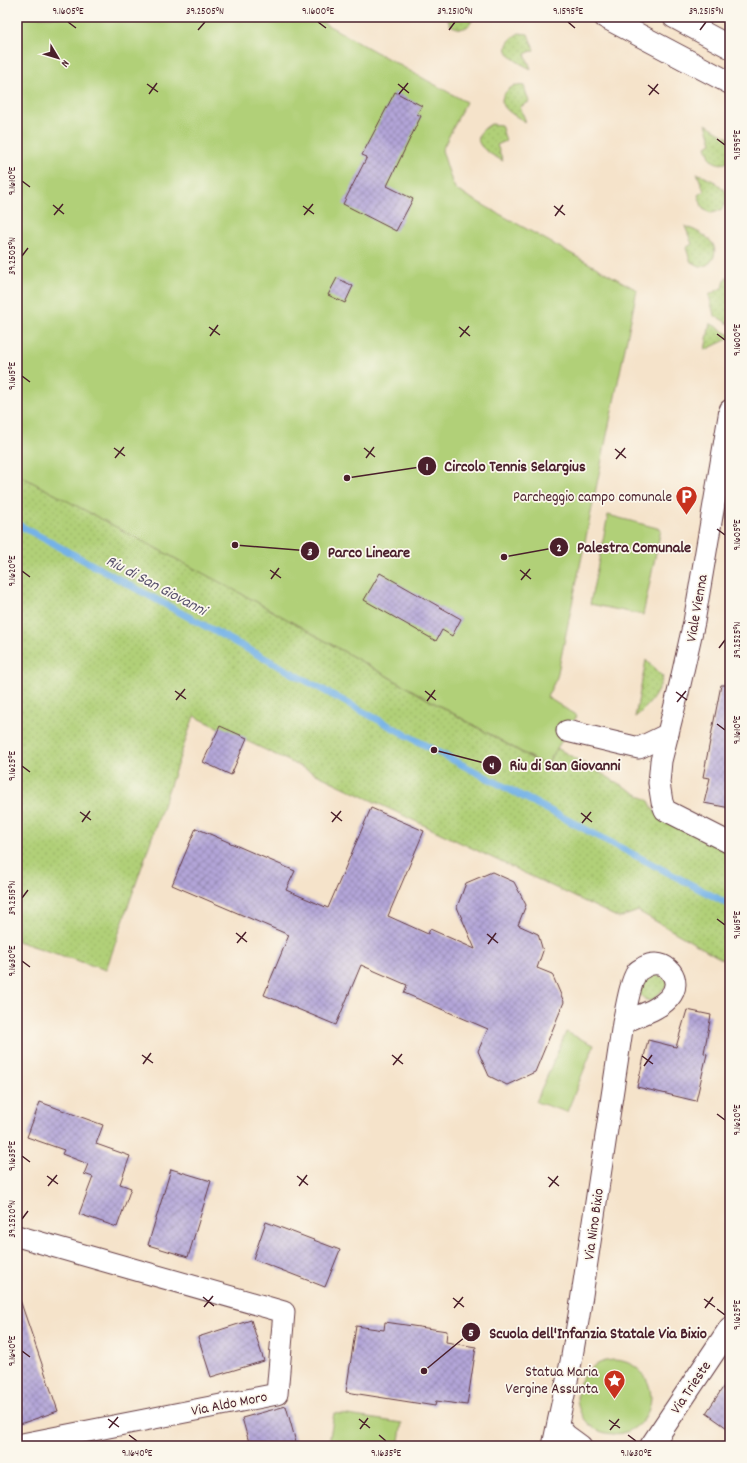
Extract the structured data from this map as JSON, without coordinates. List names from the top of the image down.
{
  "streets": {
    "street": [
      "Viale Vienna",
      "Via Nino Bixio",
      "Via Trieste",
      "Via Aldo Moro"
    ]
  },
  "water": ["Riu di San Giovanni"],
  "places": {
    "other": [
      "Circolo Tennis Selargius",
      "Parco Lineare",
      "Palestra Comunale",
      "Riu di San Giovanni",
      "Scuola dell'Infanzia Statale Via Bixio"
    ],
    "parking": ["Parcheggio campo comunale"],
    "place": ["Statua Maria Vergine Assunta"]
  },
  "north": "bottom right",
  "coordinates": [
    "9.1605°E",
    "39.2505°N",
    "9.1600°E",
    "39.2510°N",
    "9.1595°E",
    "39.2515°N",
    "9.1610°E",
    "9.1615°E",
    "9.1620°E",
    "39.2525°N",
    "9.1625°E",
    "9.1630°E",
    "9.1635°E",
    "39.2520°N",
    "9.1640°E"
  ]
}
